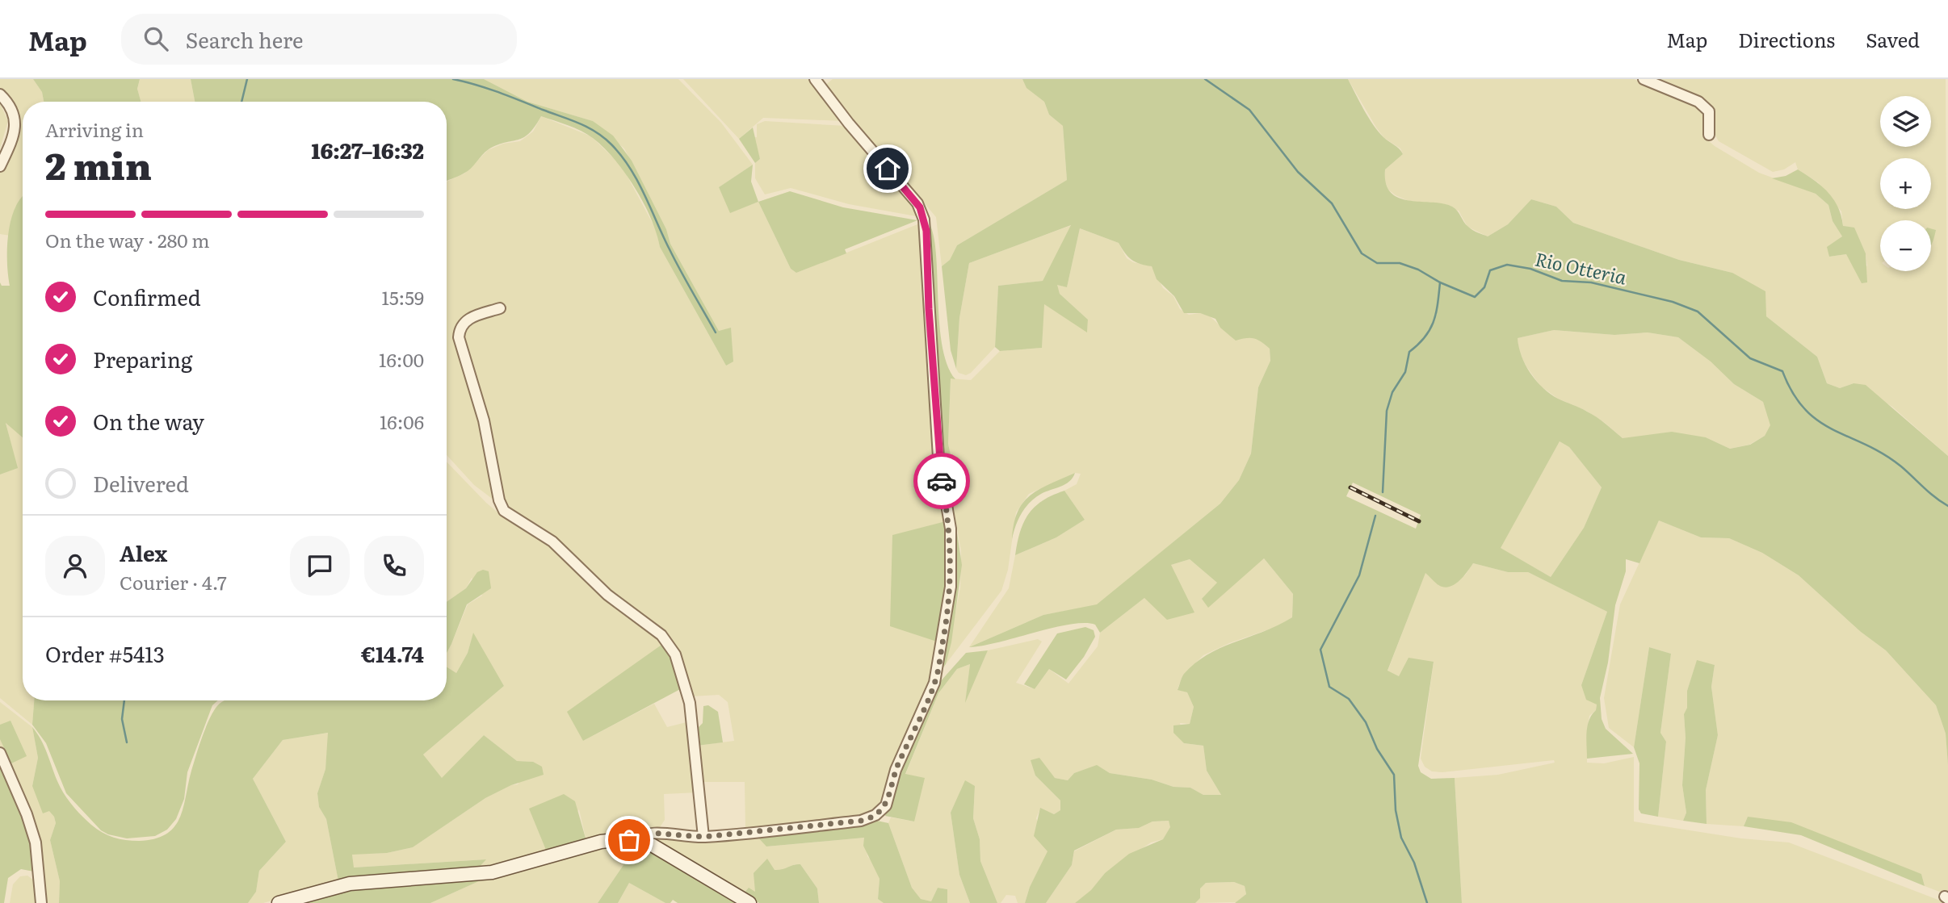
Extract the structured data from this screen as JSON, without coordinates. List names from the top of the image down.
{
  "water": ["Rio Otteria"],
  "page": {
    "header": "Map",
    "search": "Search here",
    "nav": ["Map", "Directions", "Saved"],
    "map_buttons": ["+", "−"],
    "heading": ["2 min", "Arriving in", "16:27–16:32"],
    "panel": [
      "Alex",
      "Courier · 4.7",
      "Order #5413",
      "€14.74"
    ],
    "bar": "On the way · 280 m",
    "list": [
      ["Confirmed", "15:59"],
      ["Preparing", "16:00"],
      ["On the way", "16:06"],
      "Delivered"
    ]
  }
}
